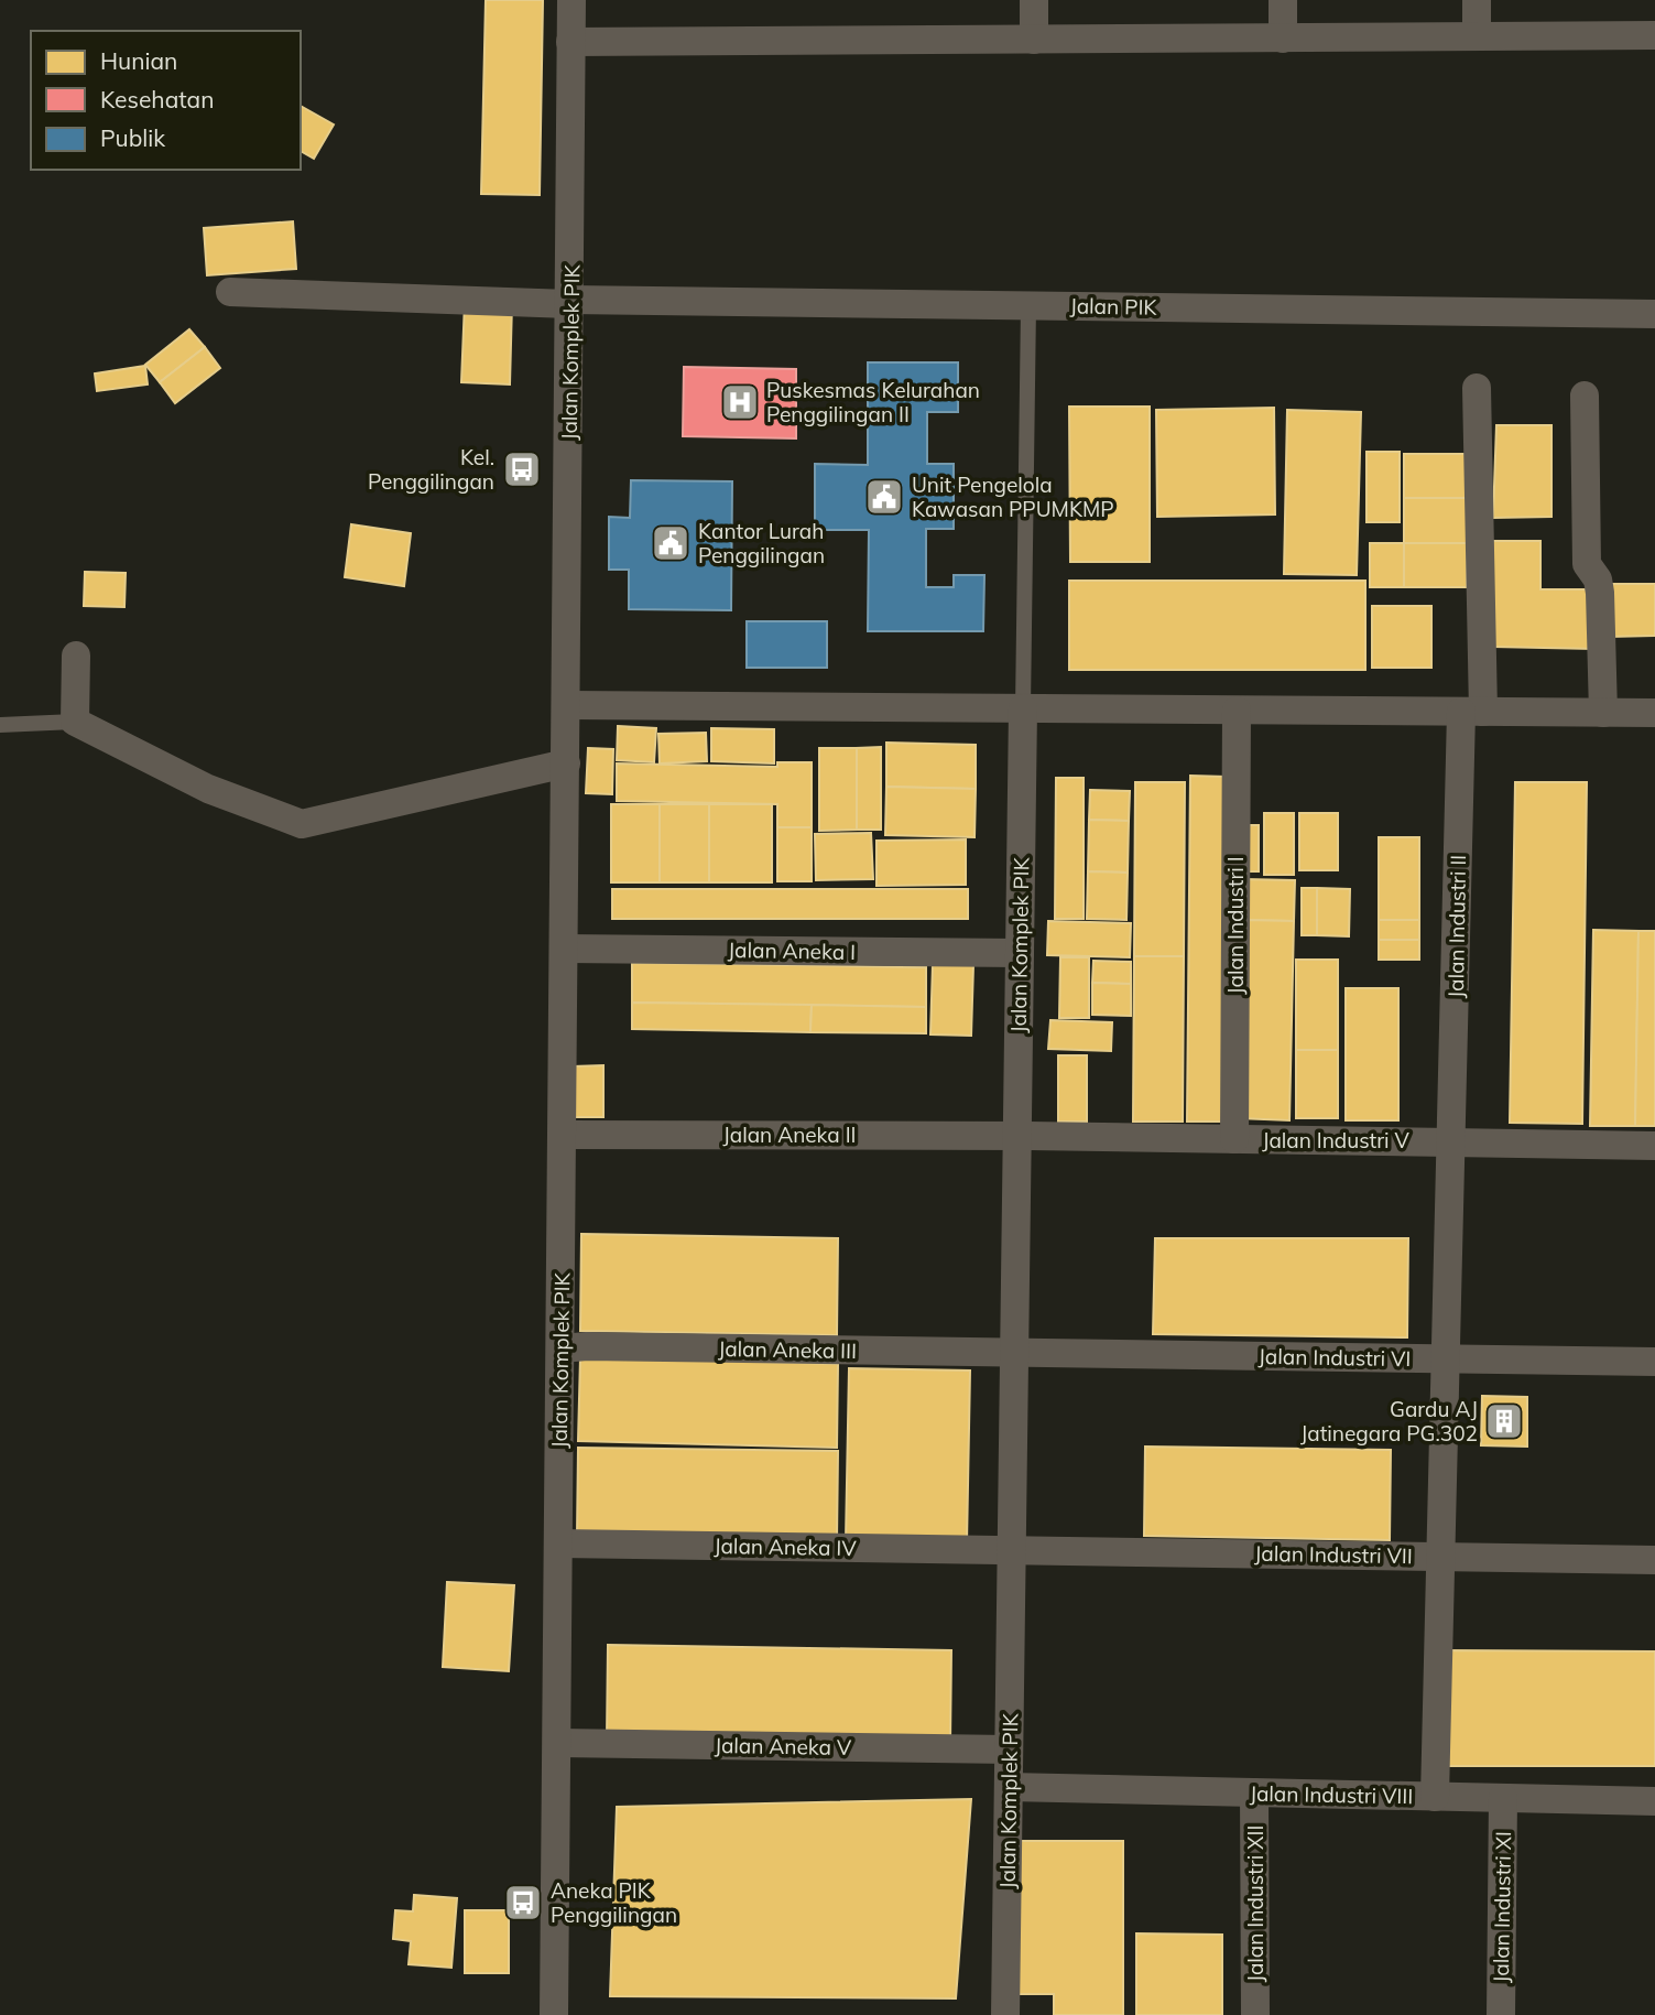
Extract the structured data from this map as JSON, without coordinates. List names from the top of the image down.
{
  "streets": {
    "street": [
      "Jalan PIK",
      "Jalan Komplek PIK",
      "Jalan Industri I",
      "Jalan Industri II",
      "Jalan Aneka I",
      "Jalan Aneka II",
      "Jalan Industri V",
      "Jalan Aneka III",
      "Jalan Industri VI",
      "Jalan Aneka IV",
      "Jalan Industri VII",
      "Jalan Aneka V",
      "Jalan Industri VIII",
      "Jalan Industri XII",
      "Jalan Industri XI"
    ]
  },
  "crossings": [
    ["Jalan PIK", "Jalan Komplek PIK"],
    ["Jalan Komplek PIK", "Jalan Aneka I"],
    ["Jalan Komplek PIK", "Jalan Aneka II"],
    ["Jalan Komplek PIK", "Jalan Industri V"],
    ["Jalan Komplek PIK", "Jalan Aneka III"],
    ["Jalan Komplek PIK", "Jalan Industri VI"],
    ["Jalan Komplek PIK", "Jalan Aneka IV"],
    ["Jalan Komplek PIK", "Jalan Industri VII"],
    ["Jalan Komplek PIK", "Jalan Aneka V"],
    ["Jalan Komplek PIK", "Jalan Industri VIII"],
    ["Jalan Industri I", "Jalan Industri V"],
    ["Jalan Industri II", "Jalan Industri V"],
    ["Jalan Aneka II", "Jalan Industri V"],
    ["Jalan Aneka III", "Jalan Industri VI"],
    ["Jalan Aneka IV", "Jalan Industri VII"],
    ["Jalan Industri VIII", "Jalan Industri XII"],
    ["Jalan Industri VIII", "Jalan Industri XI"]
  ],
  "places": {
    "hospital": ["Puskesmas Kelurahan Penggilingan II"],
    "bus stop": ["Kel. Penggilingan", "Aneka PIK Penggilingan"],
    "public building": ["Unit Pengelola Kawasan PPUMKMP", "Kantor Lurah Penggilingan"],
    "building": ["Gardu AJ Jatinegara PG.302"]
  },
  "legend": ["Hunian", "Kesehatan", "Publik"]
}
